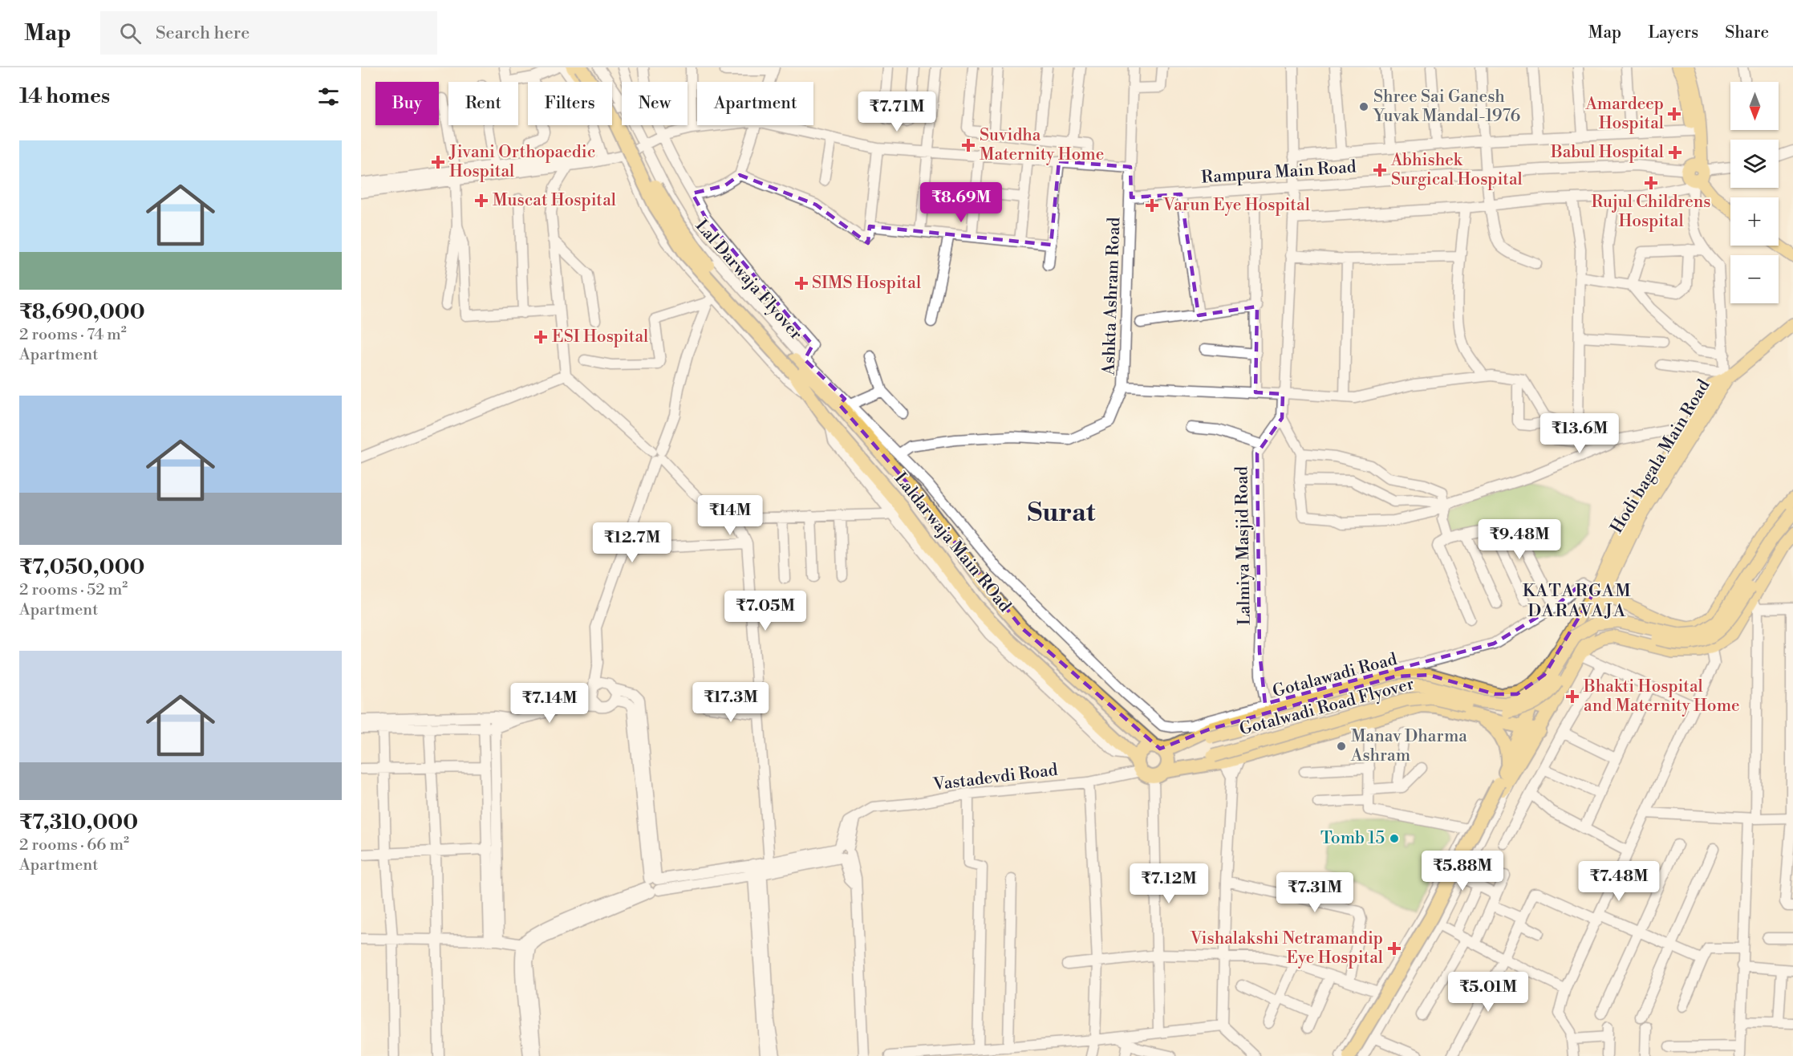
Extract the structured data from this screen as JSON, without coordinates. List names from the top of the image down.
{
  "streets": {
    "highway": ["Lal Darwaja Flyover", "Laldarwaja Main ROad", "Gotalawadi Road"],
    "main road": ["Hodi bagala Main Road", "Gotalwadi Road Flyover"],
    "street": [
      "Rampura Main Road",
      "Ashkta Ashram Road",
      "Lalmiya Masjid Road",
      "Vastadevdi Road"
    ]
  },
  "crossings": [
    ["Rampura Main Road", "Ashkta Ashram Road"],
    ["Lal Darwaja Flyover", "Laldarwaja Main ROad"],
    ["Hodi bagala Main Road", "Gotalawadi Road"],
    ["Laldarwaja Main ROad", "Gotalawadi Road"],
    ["Laldarwaja Main ROad", "Gotalwadi Road Flyover"],
    ["Laldarwaja Main ROad", "Vastadevdi Road"],
    ["Gotalawadi Road", "Gotalwadi Road Flyover"],
    ["Gotalawadi Road", "Vastadevdi Road"]
  ],
  "districts": ["Surat", "KATARGAM DARAVAJA"],
  "places": {
    "other": ["Shree Sai Ganesh Yuvak Mandal-1976", "Manav Dharma Ashram", "Tomb 15"],
    "health": [
      "Amardeep Hospital",
      "Suvidha Maternity Home",
      "Babul Hospital",
      "Jivani Orthopaedic Hospital",
      "Abhishek Surgical Hospital",
      "Rujul Childrens Hospital",
      "Muscat Hospital",
      "Varun Eye Hospital",
      "SIMS Hospital",
      "ESI Hospital",
      "Bhakti Hospital and Maternity Home",
      "Vishalakshi Netramandip Eye Hospital"
    ]
  },
  "north": "bottom",
  "page": {
    "header": "Map",
    "search": "Search here",
    "nav": ["Map", "Layers", "Share"],
    "heading": "14 homes",
    "map_buttons": ["+", "−"],
    "chip": [
      "Buy",
      "Rent",
      "Filters",
      "New",
      "Apartment"
    ],
    "price": [
      "₹7.71M",
      "₹8.69M",
      "₹13.6M",
      "₹14M",
      "₹9.48M",
      "₹12.7M",
      "₹7.05M",
      "₹17.3M",
      "₹7.14M",
      "₹5.88M",
      "₹7.48M",
      "₹7.12M",
      "₹7.31M",
      "₹5.01M"
    ],
    "list": [
      {
        "name": "₹8,690,000",
        "note": "2 rooms · 74 m² · Apartment"
      },
      {
        "name": "₹7,050,000",
        "note": "2 rooms · 52 m² · Apartment"
      },
      {
        "name": "₹7,310,000",
        "note": "2 rooms · 66 m² · Apartment"
      }
    ]
  }
}
